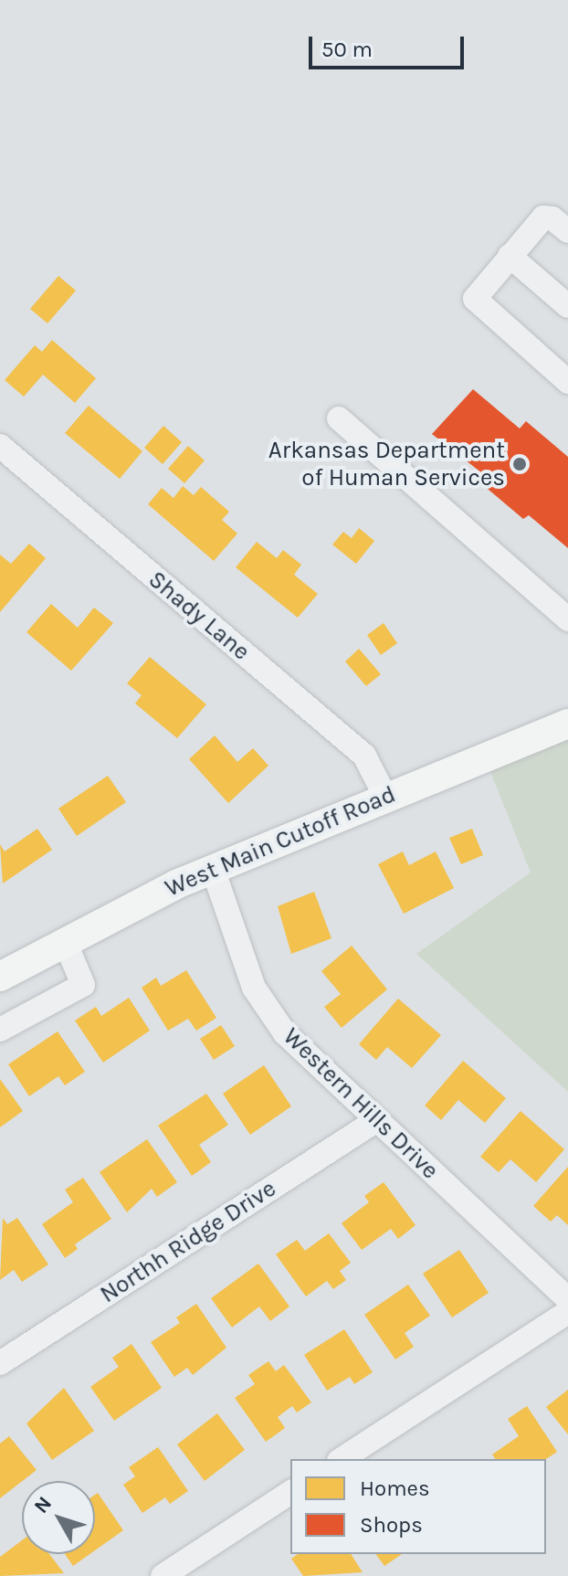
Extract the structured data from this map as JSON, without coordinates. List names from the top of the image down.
{
  "streets": {
    "main road": ["West Main Cutoff Road"],
    "street": ["Shady Lane", "Western Hills Drive", "Northh Ridge Drive"]
  },
  "crossings": [
    ["Shady Lane", "West Main Cutoff Road"],
    ["West Main Cutoff Road", "Western Hills Drive"],
    ["Western Hills Drive", "Northh Ridge Drive"]
  ],
  "places": ["Arkansas Department of Human Services"],
  "legend": ["Homes", "Shops"],
  "scale_bar": "50 m",
  "north": "top left"
}
